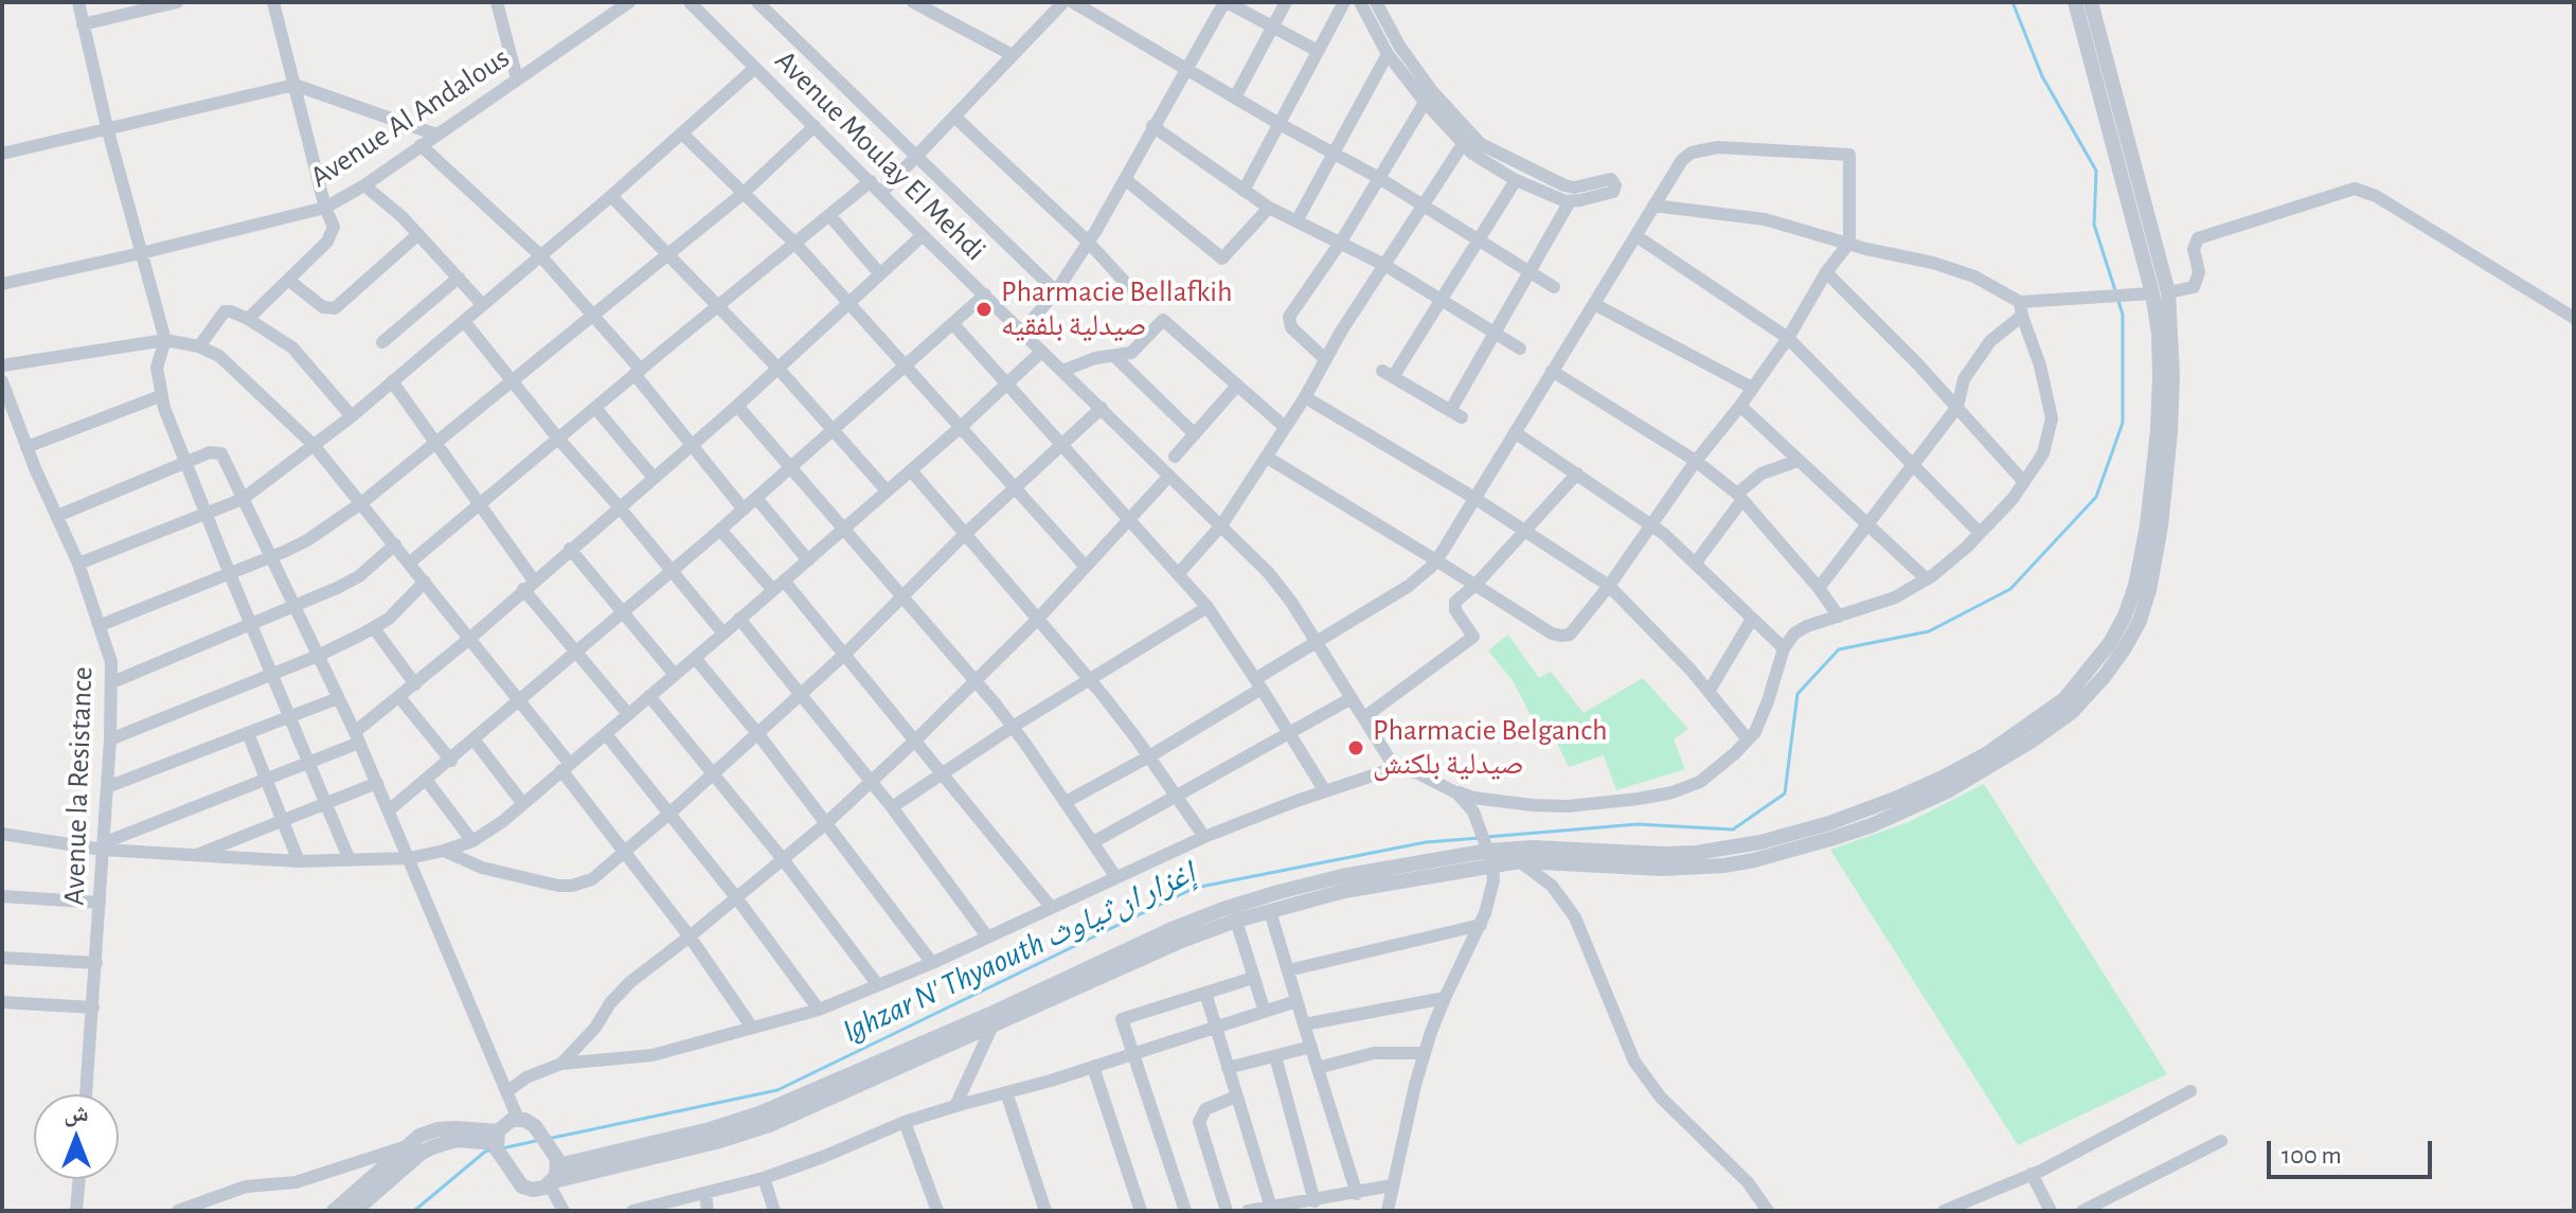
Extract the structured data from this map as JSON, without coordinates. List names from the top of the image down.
{
  "streets": {
    "street": ["Avenue Al Andalous", "Avenue Moulay El Mehdi", "Avenue la Resistance"]
  },
  "water": ["Ighzar N' Thyaouth إغزار ان ثياوث"],
  "places": ["Pharmacie Bellafkih صيدلية بلفقيه", "Pharmacie Belganch صيدلية بلكنش"],
  "scale_bar": "100 m",
  "north": "top"
}
